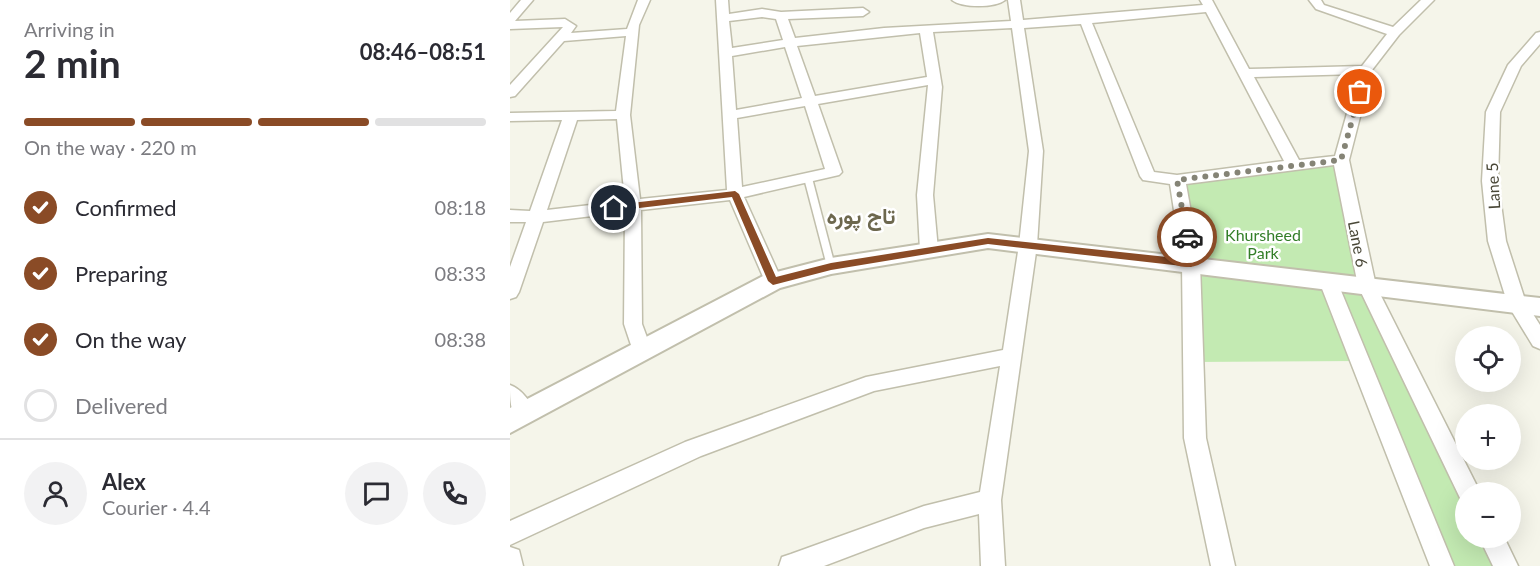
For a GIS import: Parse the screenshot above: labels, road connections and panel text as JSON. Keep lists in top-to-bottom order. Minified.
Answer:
{"streets":{"street":["Lane 5","Lane 6"]},"districts":["تاج پورہ"],"parks":["Khursheed Park"],"page":{"heading":["2 min","Arriving in","08:46–08:51"],"panel":["Alex","Courier · 4.4"],"bar":"On the way · 220 m","list":[["Confirmed","08:18"],["Preparing","08:33"],["On the way","08:38"],"Delivered"],"map_buttons":["+","−"]}}
